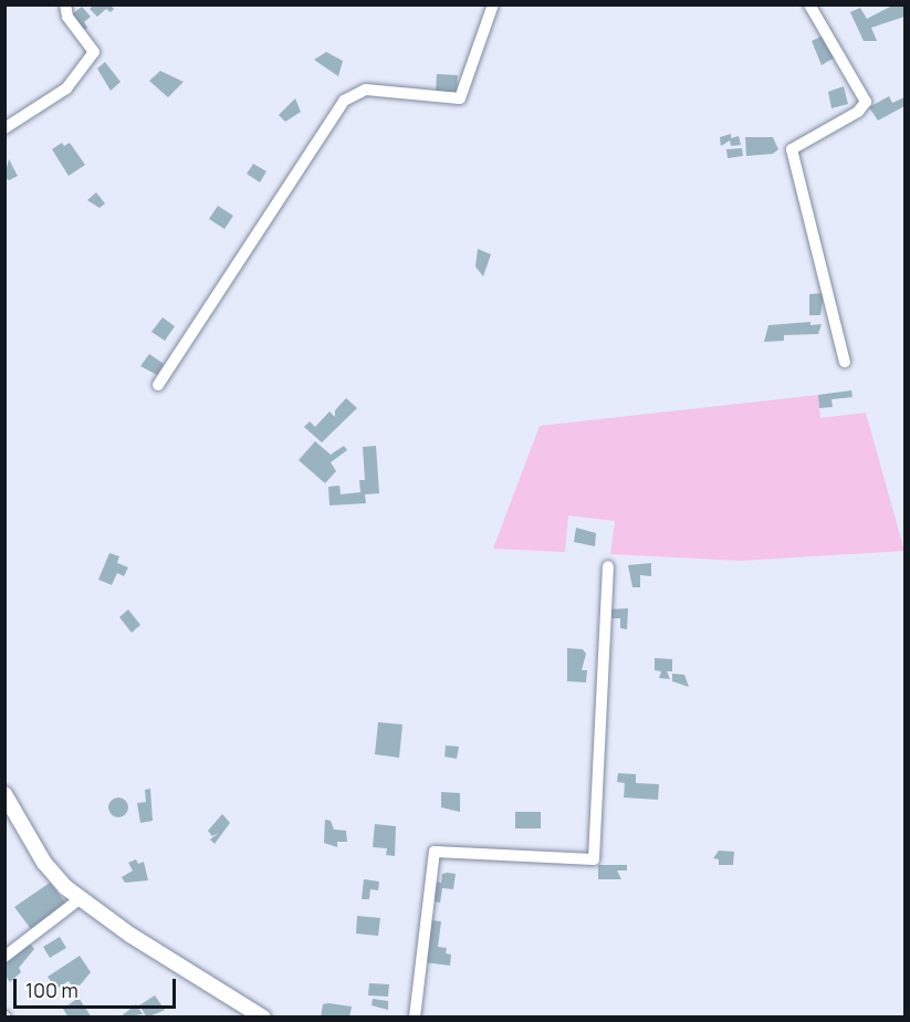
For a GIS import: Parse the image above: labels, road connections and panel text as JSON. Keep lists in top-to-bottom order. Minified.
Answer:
{"scale_bar":"100 m"}
